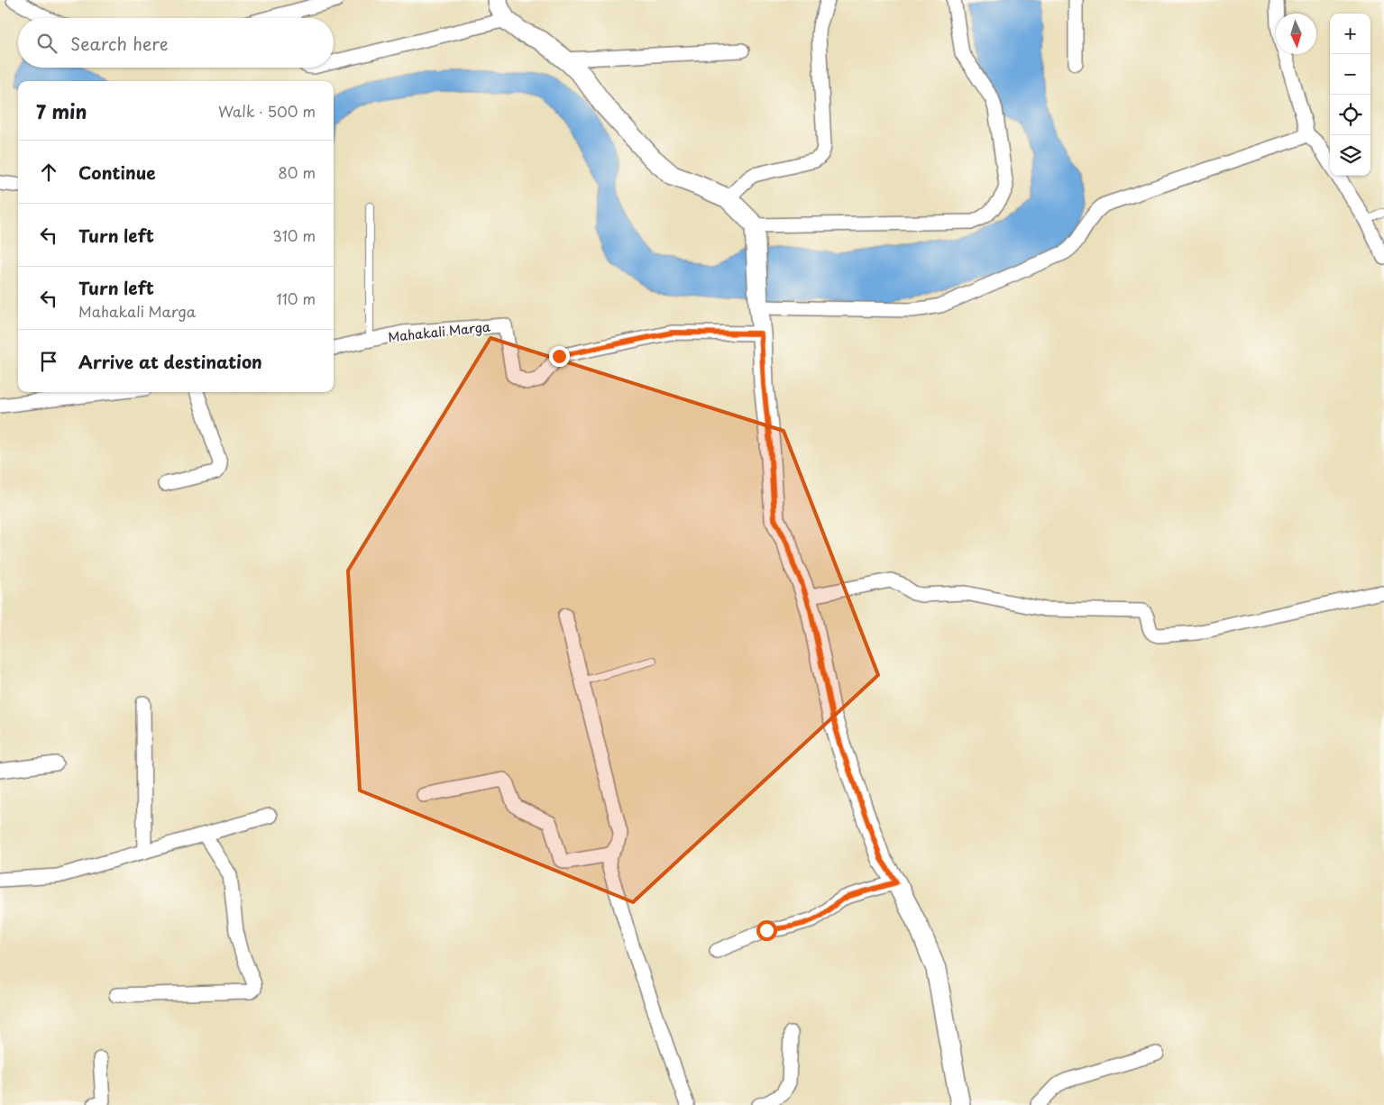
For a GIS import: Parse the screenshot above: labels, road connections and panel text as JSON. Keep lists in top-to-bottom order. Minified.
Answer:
{"streets":{"street":["Mahakali Marga"]},"north":"bottom","page":{"map_buttons":["+","−"],"search":"Search here","heading":["7 min","Walk · 500 m"],"list":[["Continue","80 m"],["Turn left","310 m"],["Turn left","Mahakali Marga","110 m"],"Arrive at destination"]}}
